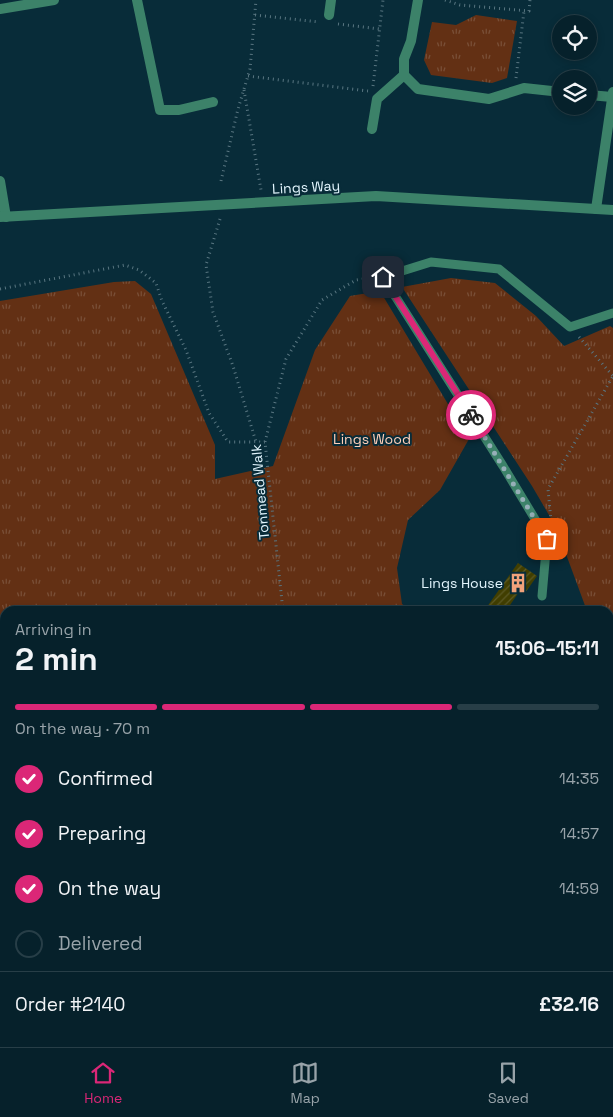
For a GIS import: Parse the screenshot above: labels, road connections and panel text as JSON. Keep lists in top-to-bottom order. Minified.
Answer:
{"streets":{"street":["Lings Way"],"path":["Tonmead Walk"]},"parks":["Lings Wood"],"places":{"building":["Lings House"]},"page":{"heading":["2 min","Arriving in","15:06–15:11"],"panel":["Order #2140","£32.16"],"bar":"On the way · 70 m","list":[["Confirmed","14:35"],["Preparing","14:57"],["On the way","14:59"],"Delivered"],"tabs":["Home","Map","Saved"]}}
